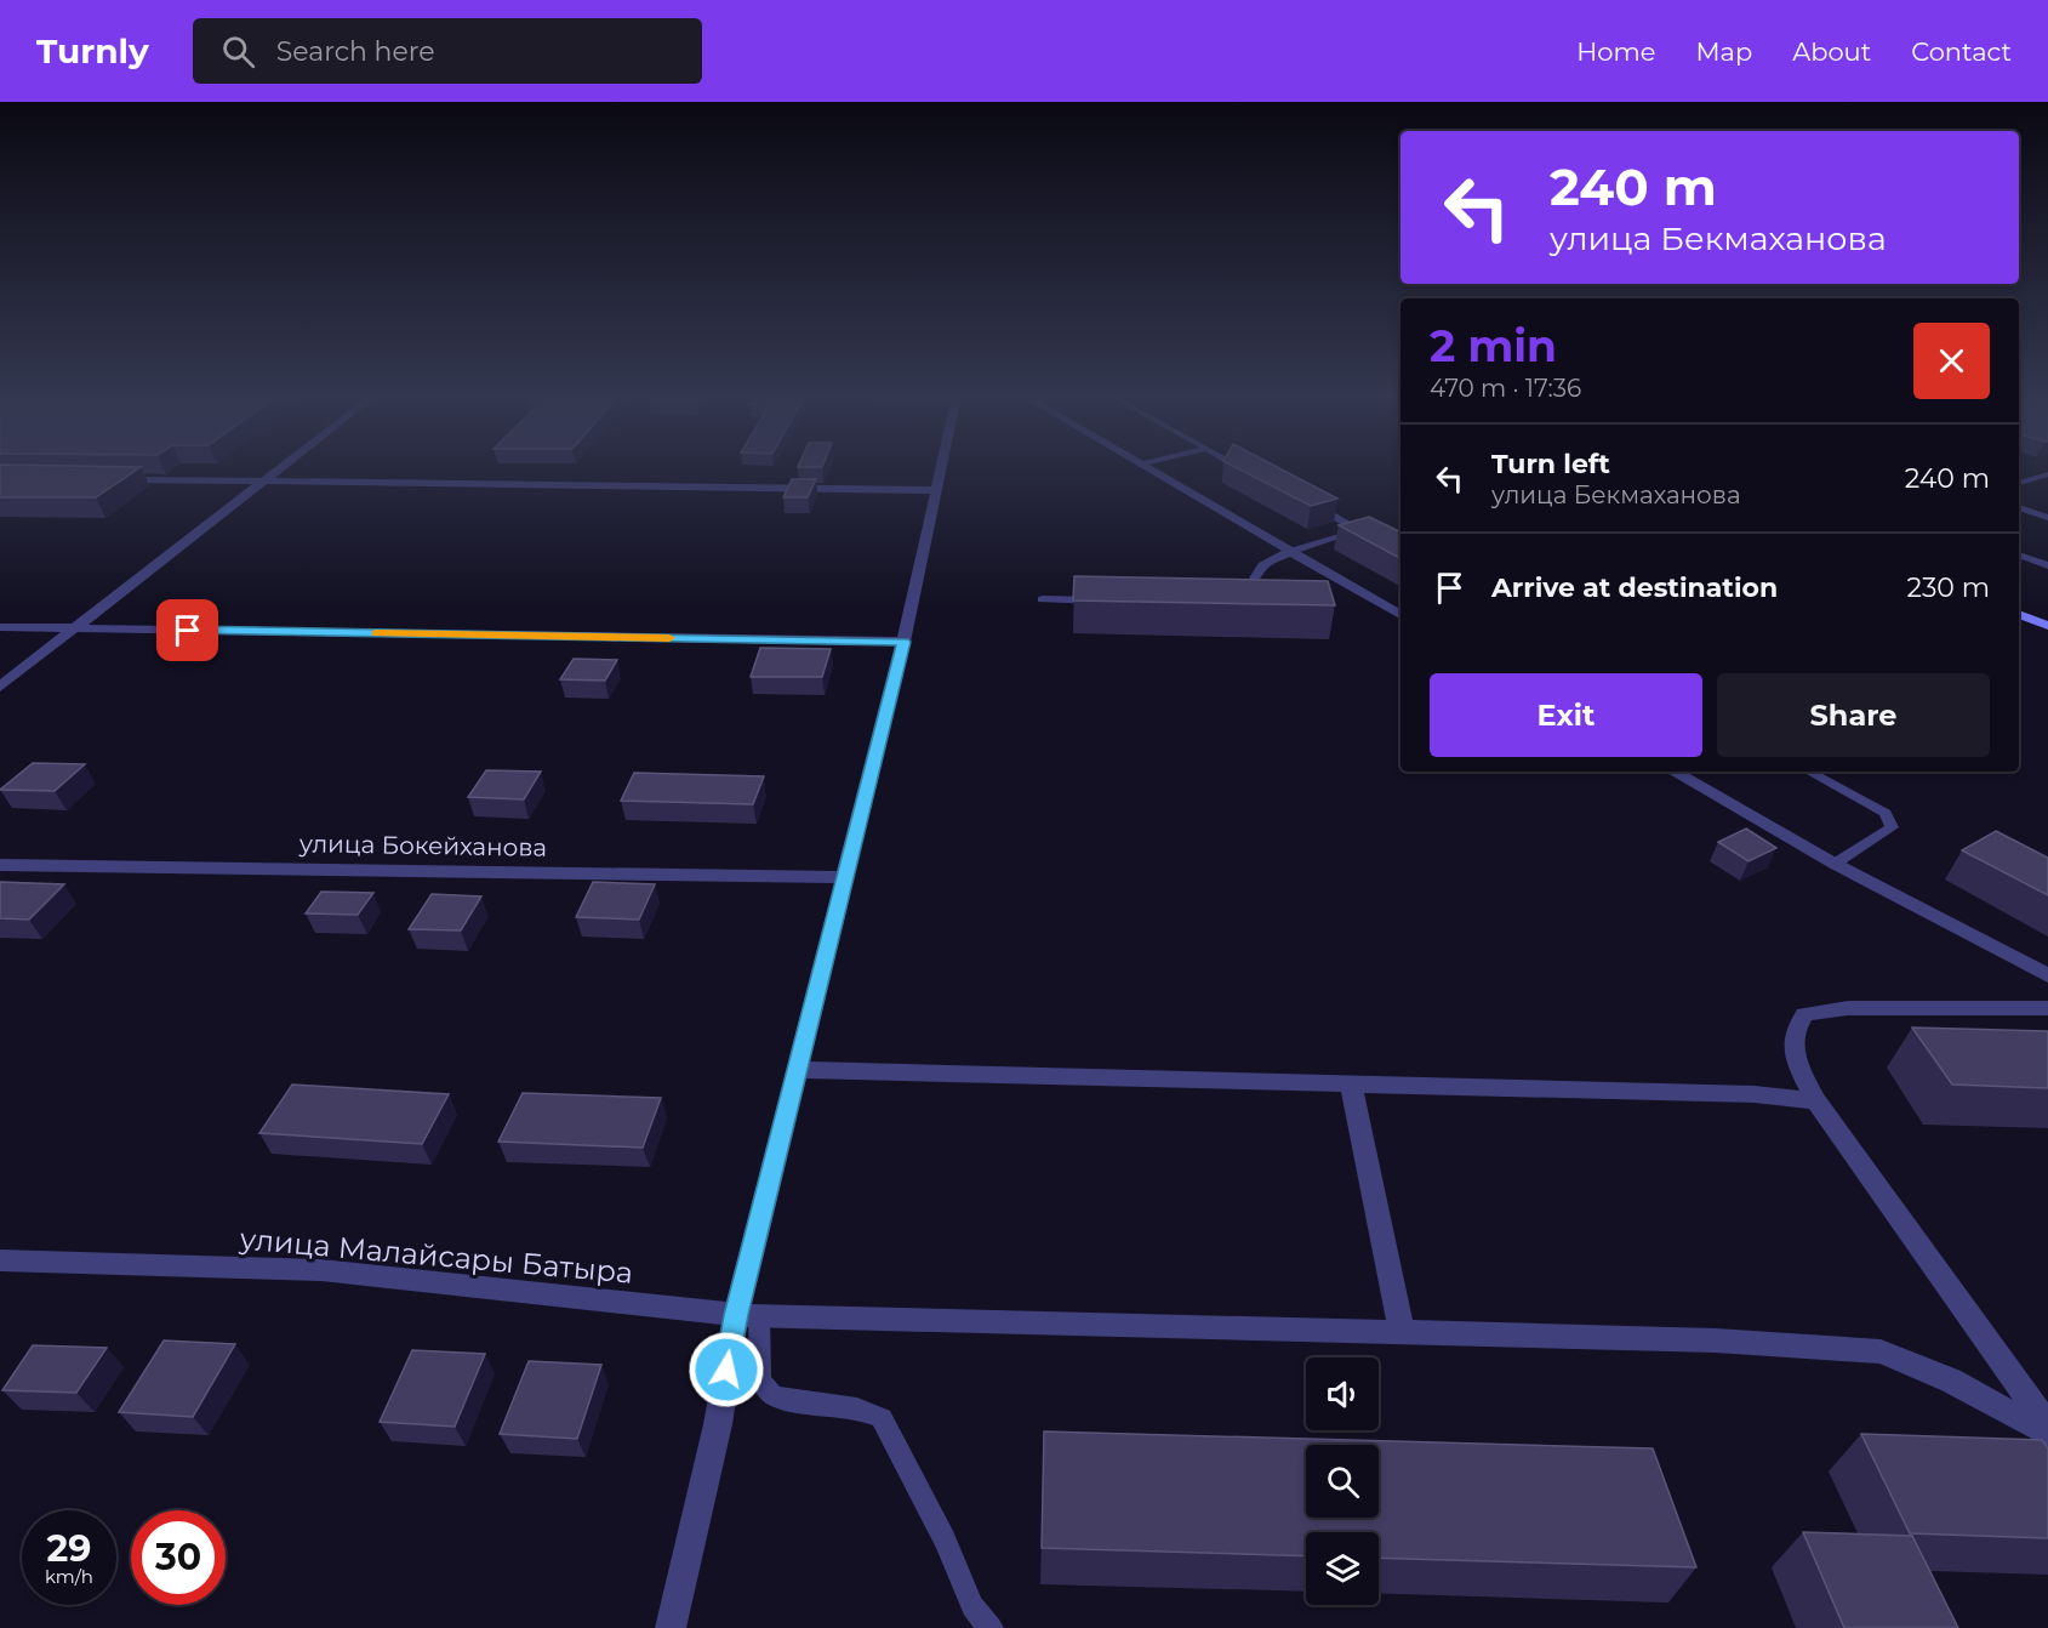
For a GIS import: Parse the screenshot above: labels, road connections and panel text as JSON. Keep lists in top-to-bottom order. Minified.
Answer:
{"streets":{"street":["улица Бокейханова","улица Малайсары Батыра"]},"page":{"header":"Turnly","search":"Search here","nav":["Home","Map","About","Contact"],"turn":["240 m","улица Бекмаханова"],"heading":["2 min","470 m · 17:36"],"list":[{"name":"Turn left","note":"улица Бекмаханова","value":"240 m"},{"name":"Arrive at destination","value":"230 m"}],"buttons":["Exit","Share"],"speed":"29 km/h","limit":"30"}}
